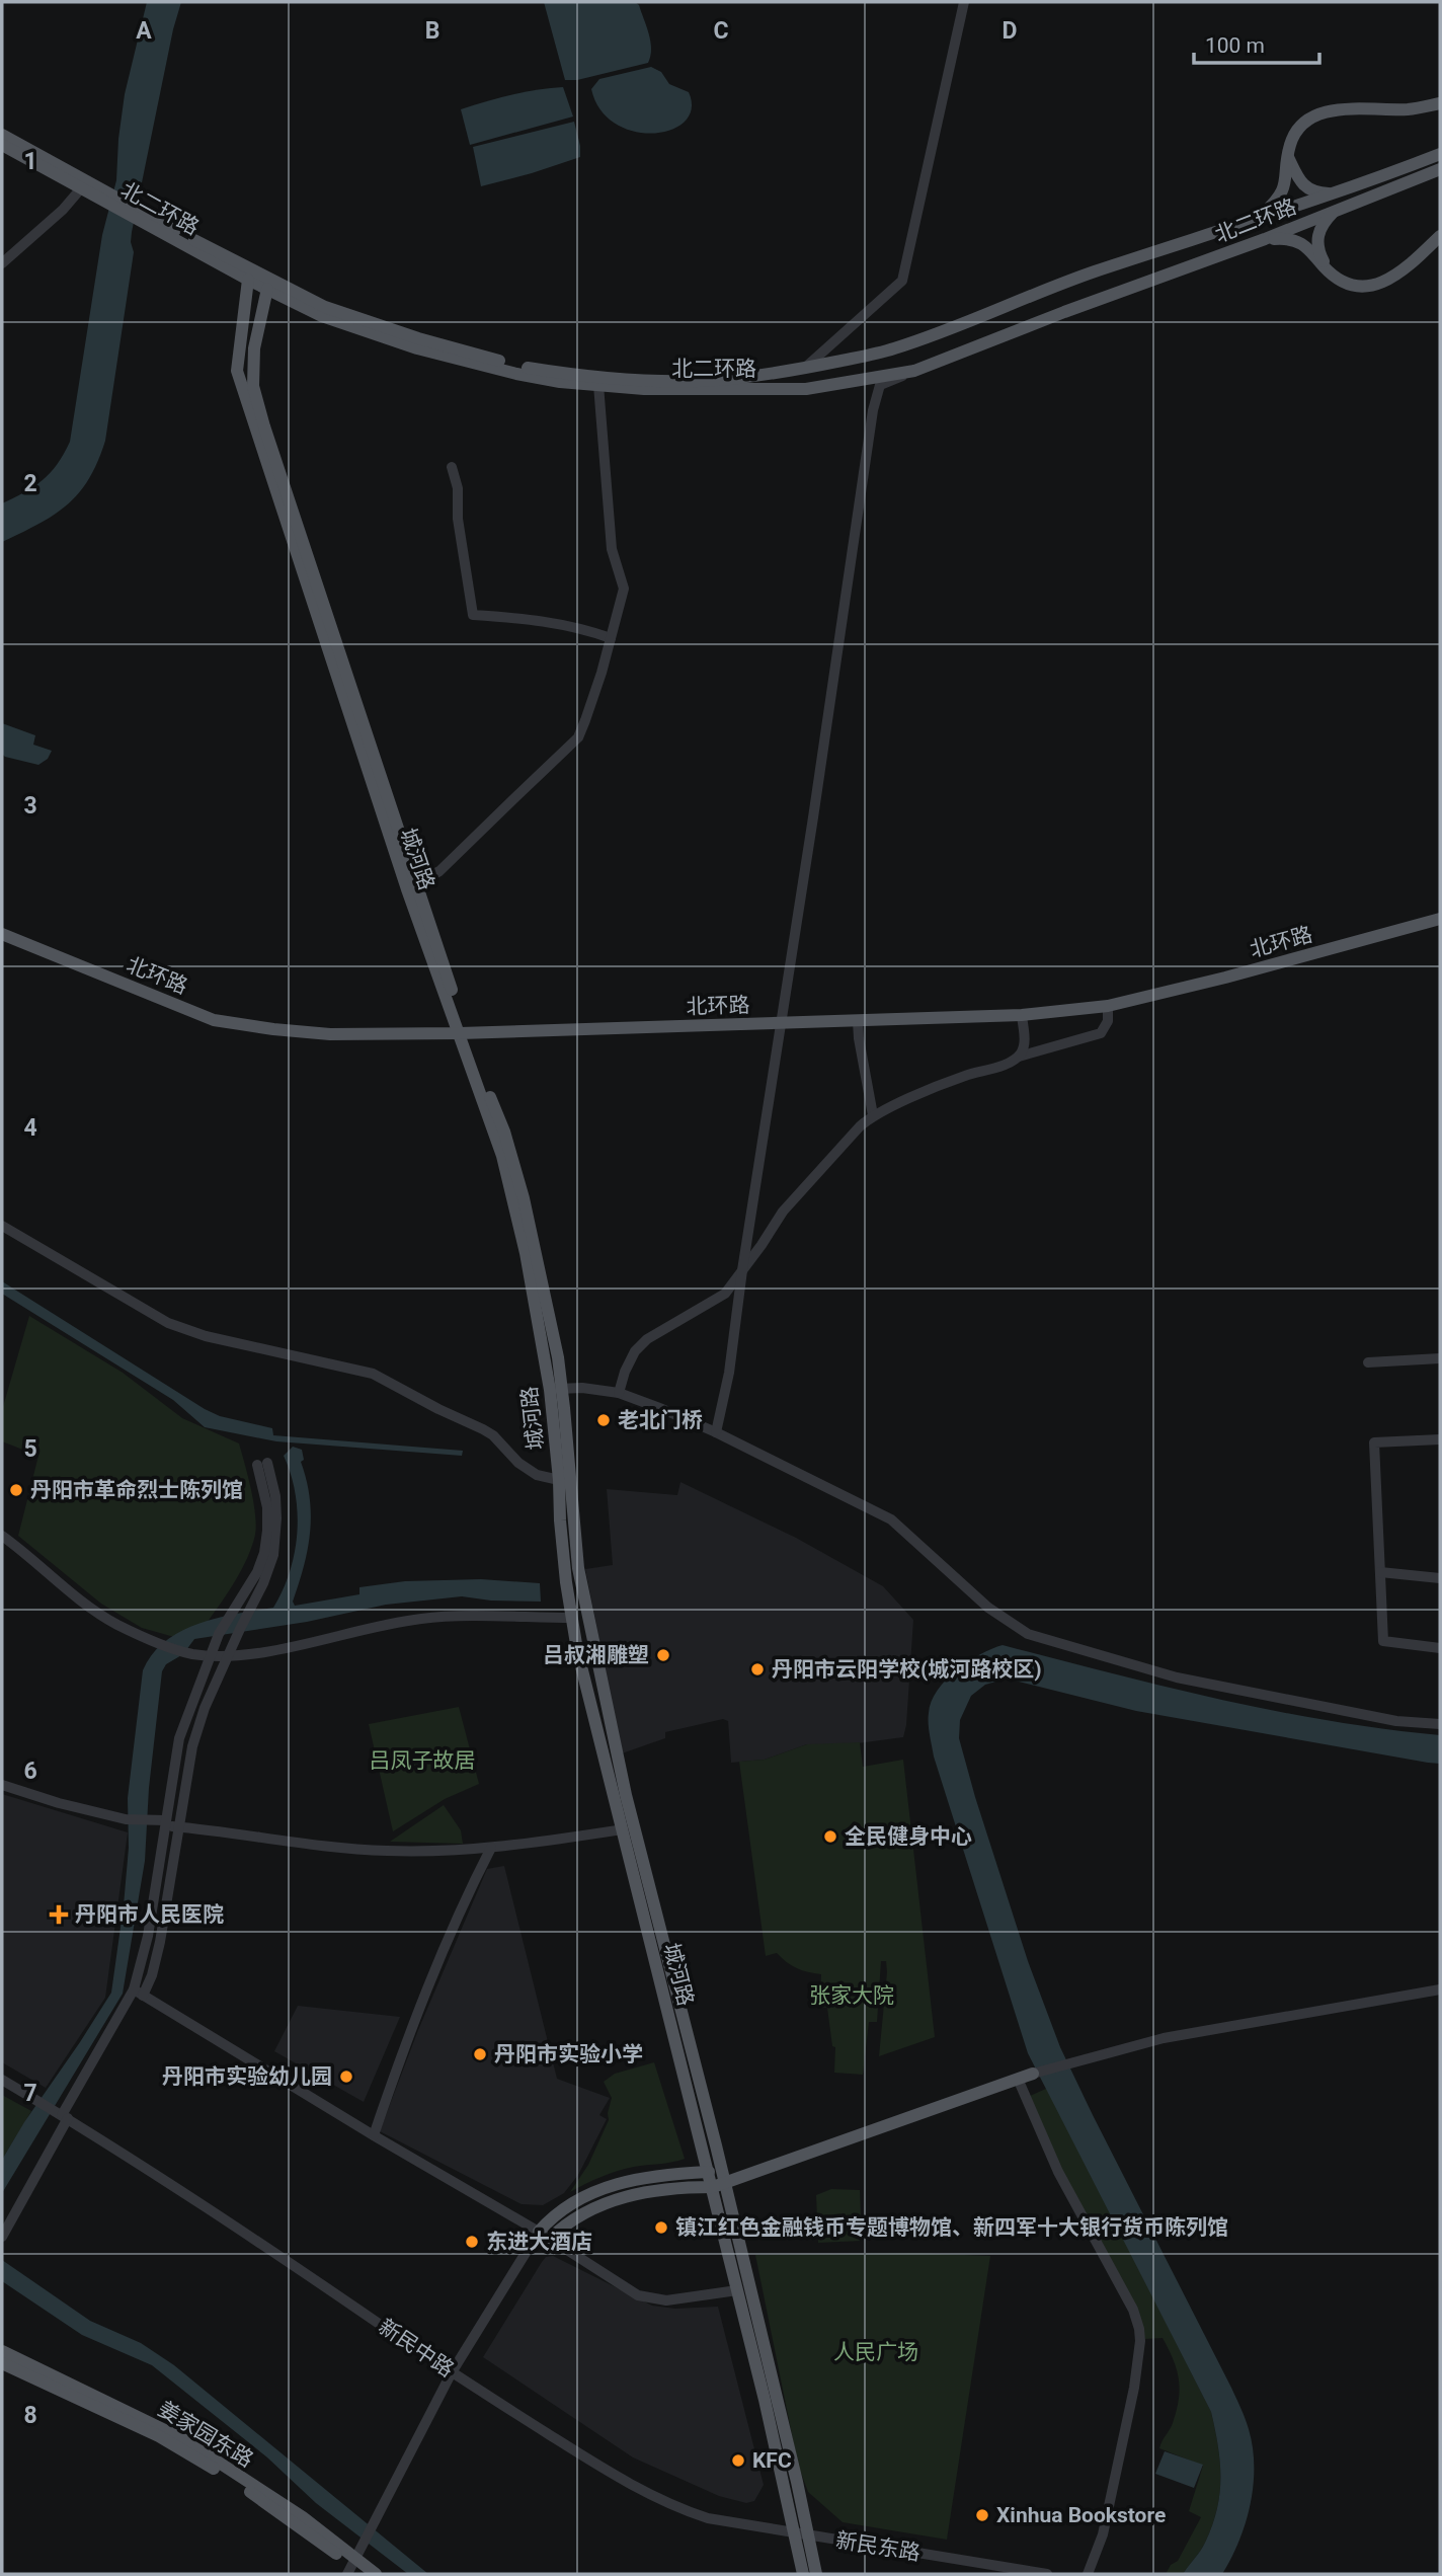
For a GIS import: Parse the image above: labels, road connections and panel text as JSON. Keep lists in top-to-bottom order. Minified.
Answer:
{"streets":{"main road":["北二环路","城河路","北环路","姜家园东路"],"street":["新民中路","新民东路"]},"crossings":[["北二环路","城河路"],["城河路","北环路"],["城河路","新民中路"],["城河路","新民东路"],["新民中路","新民东路"]],"parks":["吕凤子故居","张家大院","人民广场"],"places":{"other":["老北门桥","丹阳市革命烈士陈列馆","吕叔湘雕塑","丹阳市云阳学校(城河路校区)","全民健身中心","丹阳市实验小学","丹阳市实验幼儿园","镇江红色金融钱币专题博物馆、新四军十大银行货币陈列馆","东进大酒店","KFC","Xinhua Bookstore"],"health":["丹阳市人民医院"]},"scale_bar":"100 m","grid":{"columns":["A","B","C","D"],"rows":["1","2","3","4","5","6","7","8"]}}
